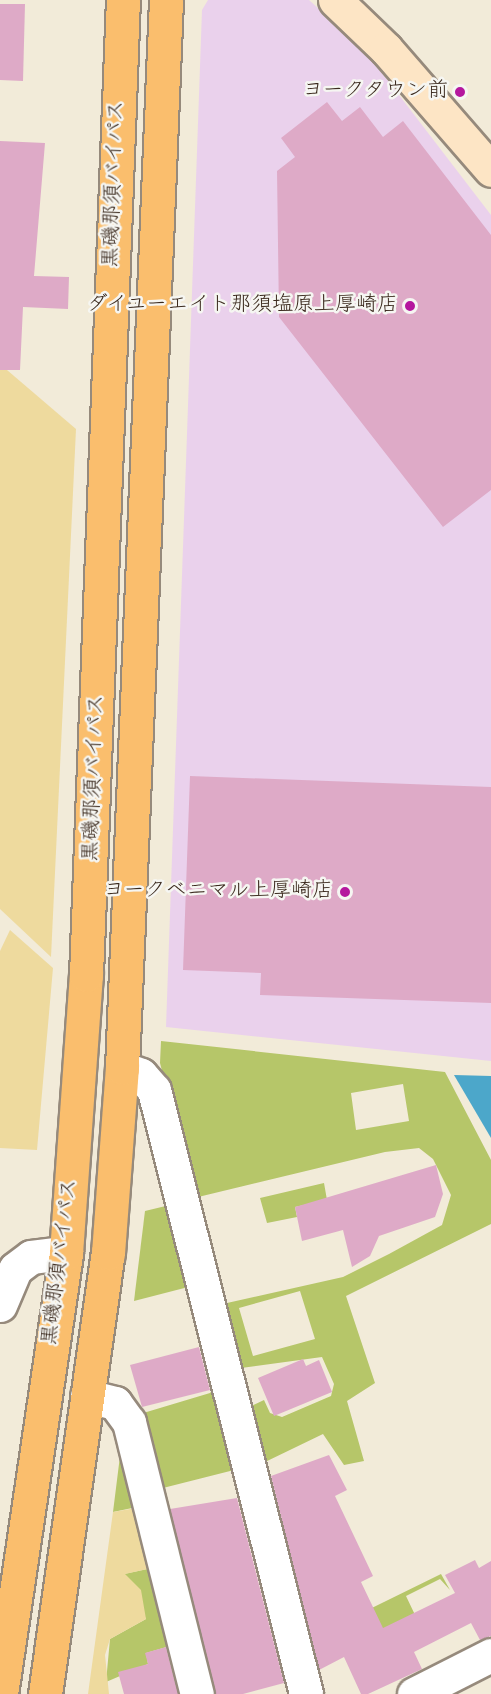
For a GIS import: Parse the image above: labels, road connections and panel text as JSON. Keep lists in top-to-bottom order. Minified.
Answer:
{"streets":{"main road":["黒磯那須バイパス"]},"places":["ヨークタウン前","ダイユーエイト那須塩原上厚崎店","ヨークベニマル上厚崎店"]}
